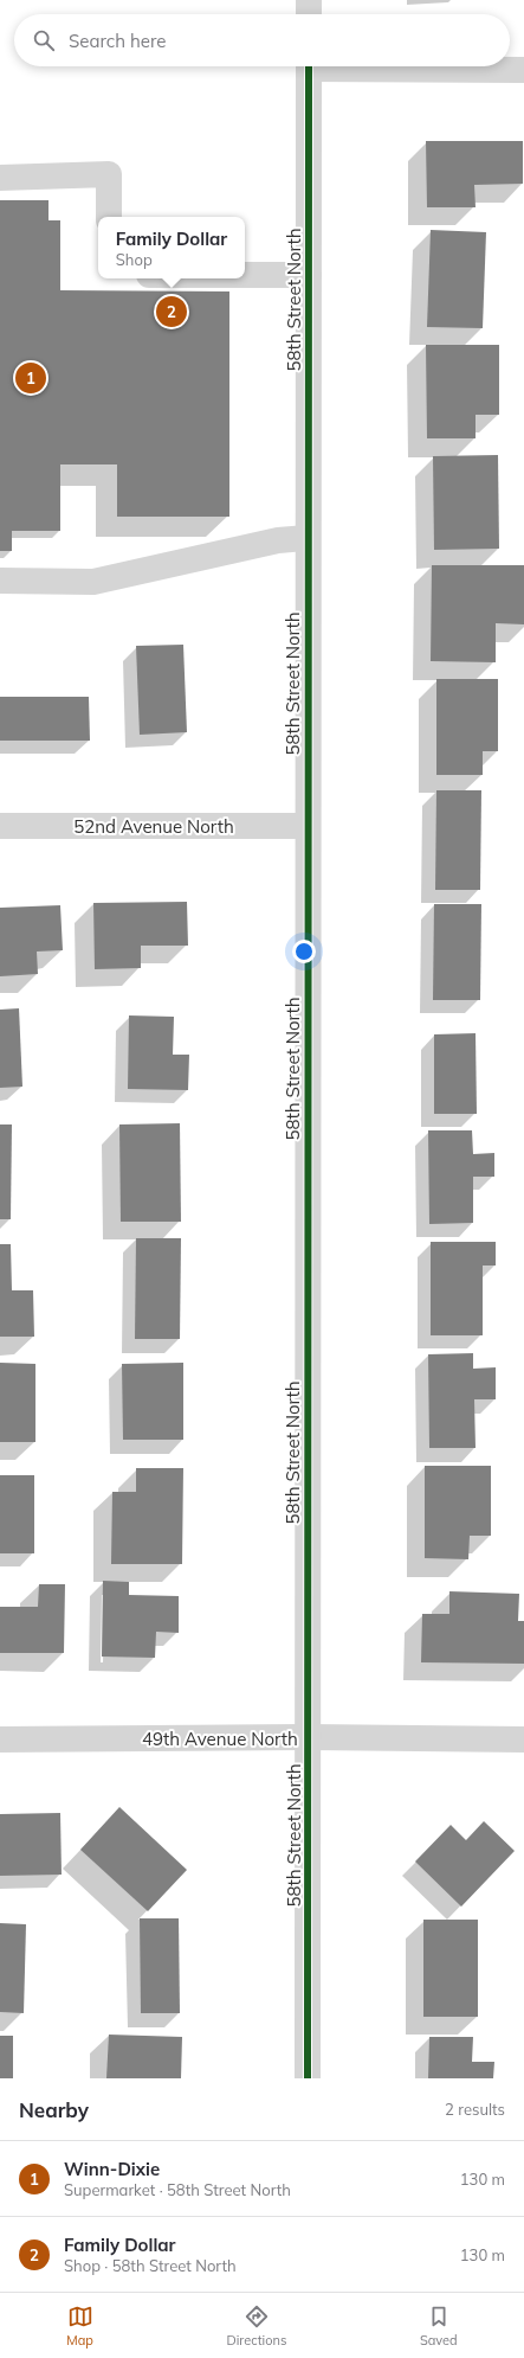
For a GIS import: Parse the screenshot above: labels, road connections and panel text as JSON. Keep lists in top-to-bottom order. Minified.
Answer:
{"streets":{"street":["58th Street North","52nd Avenue North","49th Avenue North"]},"crossings":[["58th Street North","52nd Avenue North"],["58th Street North","49th Avenue North"]],"page":{"search":"Search here","popup":["Family Dollar","Shop"],"pins":["2","1"],"heading":["Nearby","2 results"],"list":[{"mark":"1","name":"Winn-Dixie","note":"Supermarket · 58th Street North","value":"130 m"},{"mark":"2","name":"Family Dollar","note":"Shop · 58th Street North","value":"130 m"}],"nav":["Map","Directions","Saved"]}}
